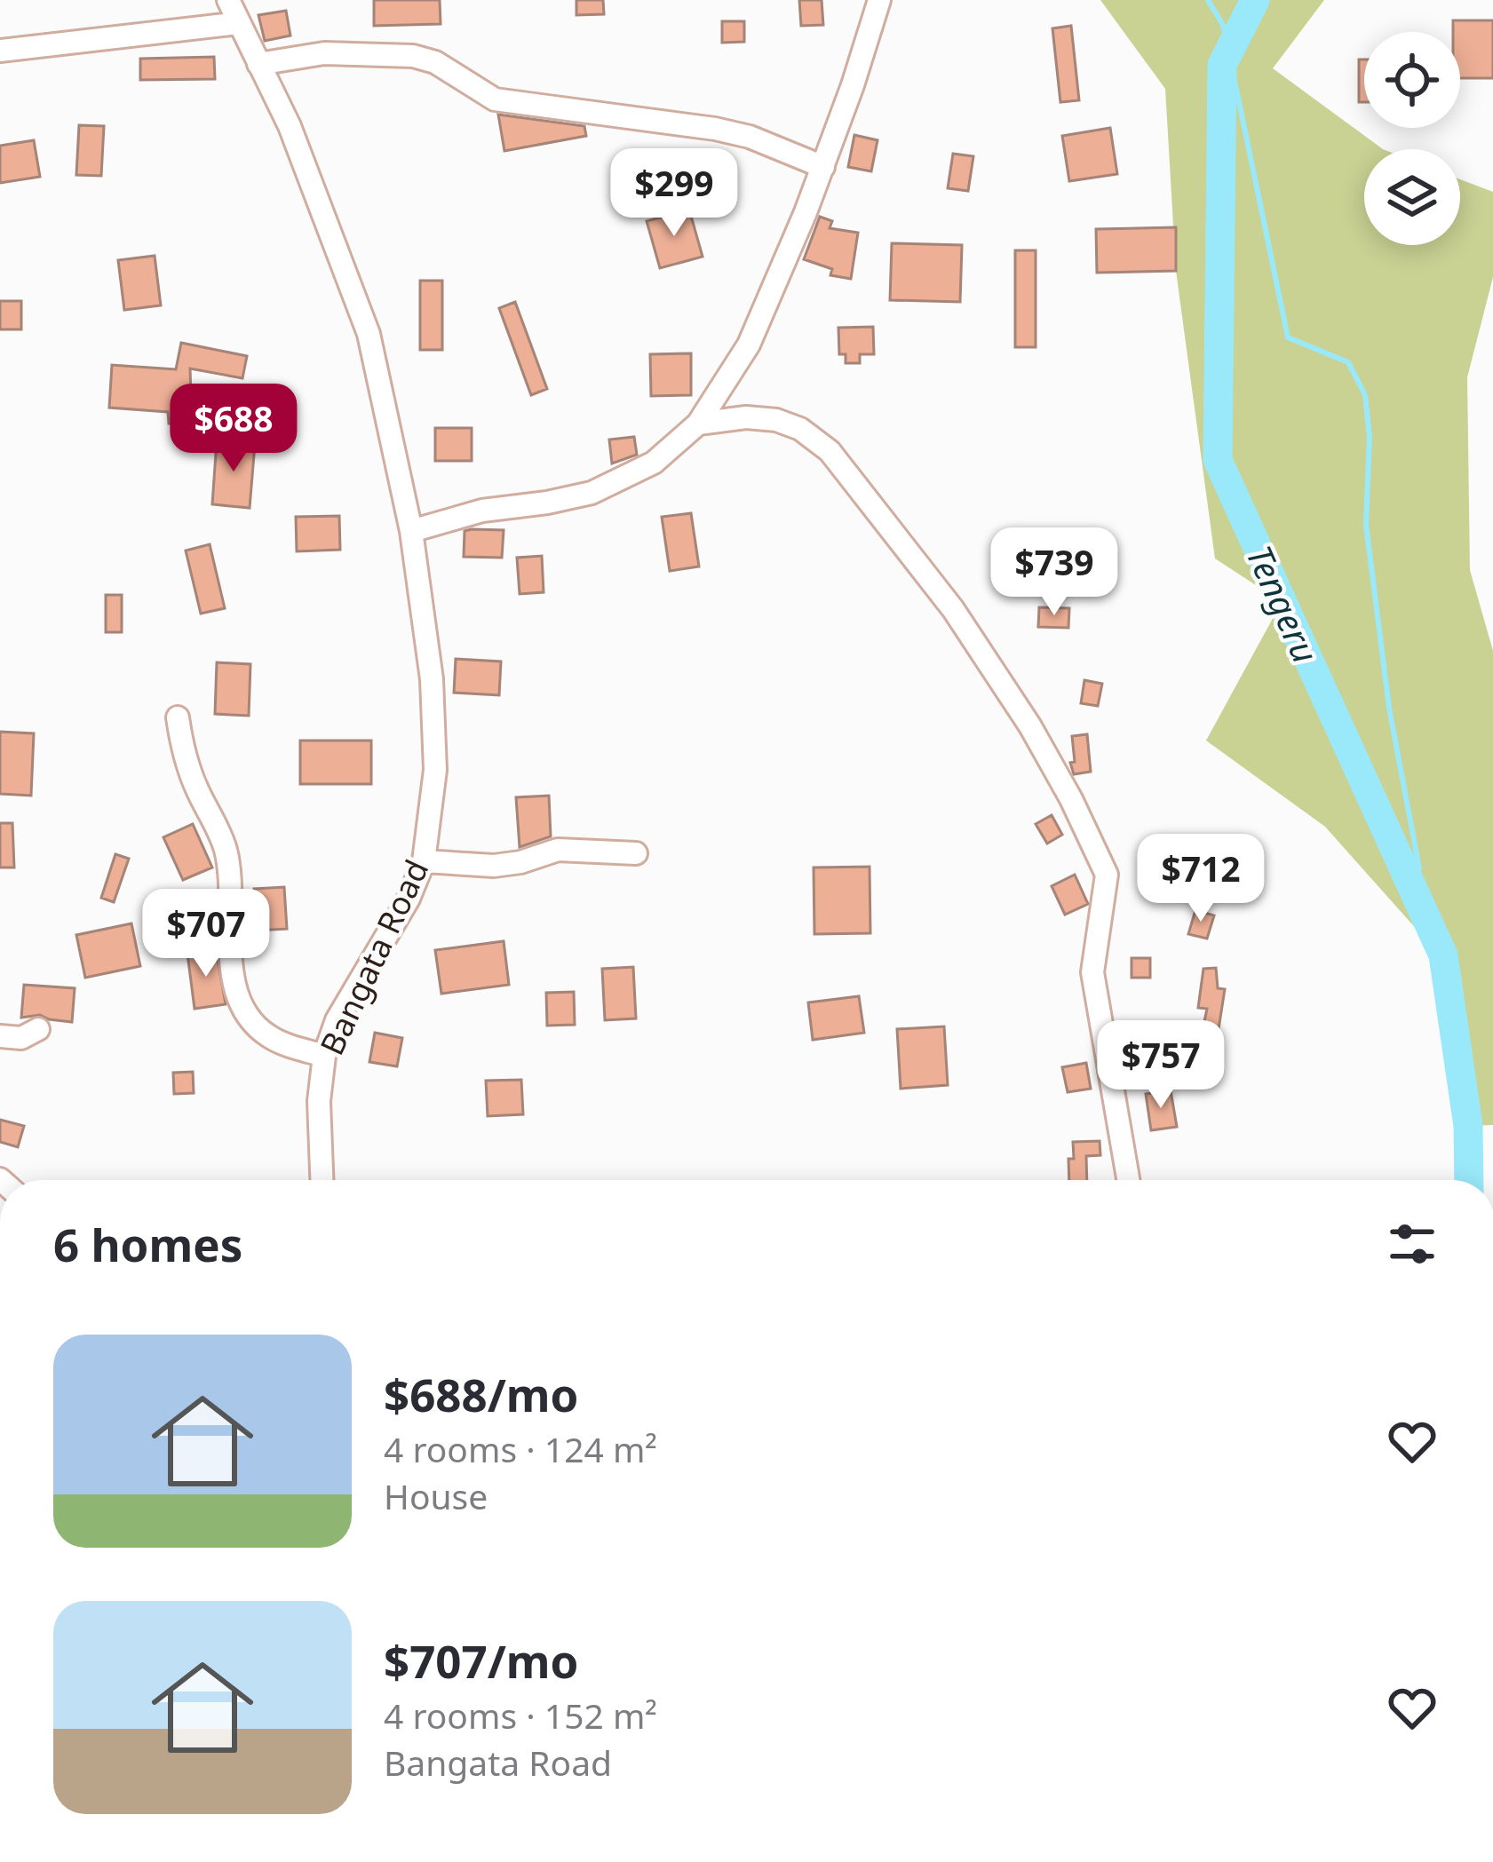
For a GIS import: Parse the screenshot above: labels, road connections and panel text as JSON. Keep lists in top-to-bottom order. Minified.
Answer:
{"streets":{"street":["Bangata Road"]},"water":["Tengeru"],"page":{"price":["$299","$688","$739","$712","$707","$757"],"heading":"6 homes","list":[{"name":"$688/mo","note":"4 rooms · 124 m² · House"},{"name":"$707/mo","note":"4 rooms · 152 m² · Bangata Road"}]}}
